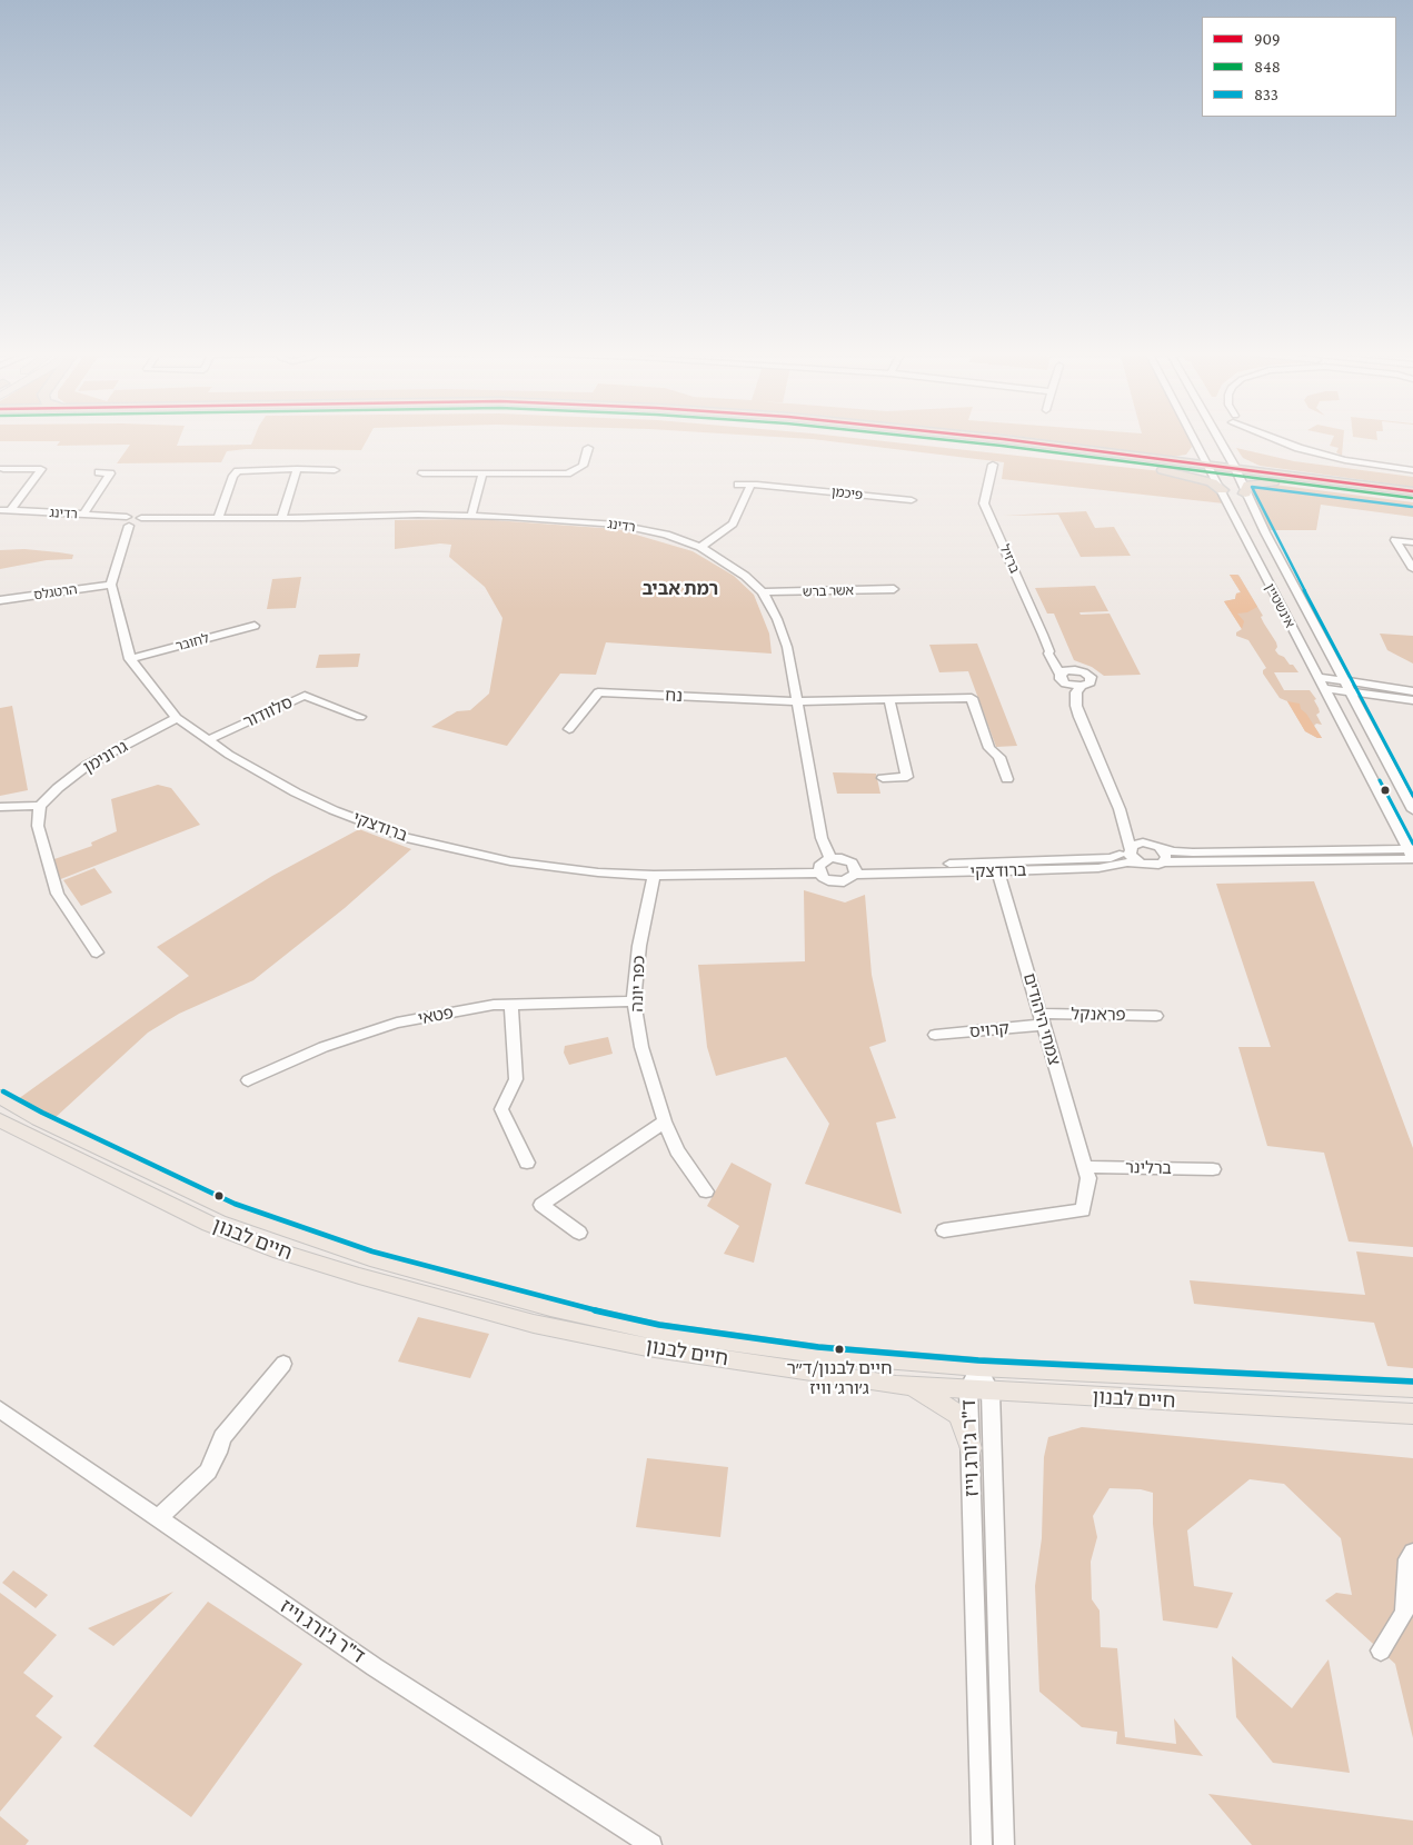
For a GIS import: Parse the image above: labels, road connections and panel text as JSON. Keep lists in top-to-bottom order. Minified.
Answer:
{"streets":{"main road":["חיים לבנון"],"street":["פיכמן","רדינג","ברזיל","אשר ברש","הרטגלס","אינשטיין","לחובר","נח","סלוודור","גרונימן","ברודצקי","כפר יונה","פראנקל","פטאי","צמחי היהודים","קרויס","ברלינר","ד\"ר ג'ורג וייז"]},"crossings":[["רדינג","אשר ברש"],["רדינג","נח"],["רדינג","ברודצקי"],["ברזיל","ברודצקי"],["הרטגלס","ברודצקי"],["לחובר","ברודצקי"],["סלוודור","ברודצקי"],["גרונימן","ברודצקי"],["ברודצקי","כפר יונה"],["ברודצקי","צמחי היהודים"],["כפר יונה","פטאי"],["פראנקל","צמחי היהודים"],["פראנקל","קרויס"],["צמחי היהודים","קרויס"],["צמחי היהודים","ברלינר"],["חיים לבנון","ד\"ר ג'ורג וייז"]],"districts":["רמת אביב"],"places":["חיים לבנון/ד״ר ג׳ורג׳ וויז"],"lines":["transit line 909","transit line 848","transit line 833"],"legend":["909","848","833"]}
